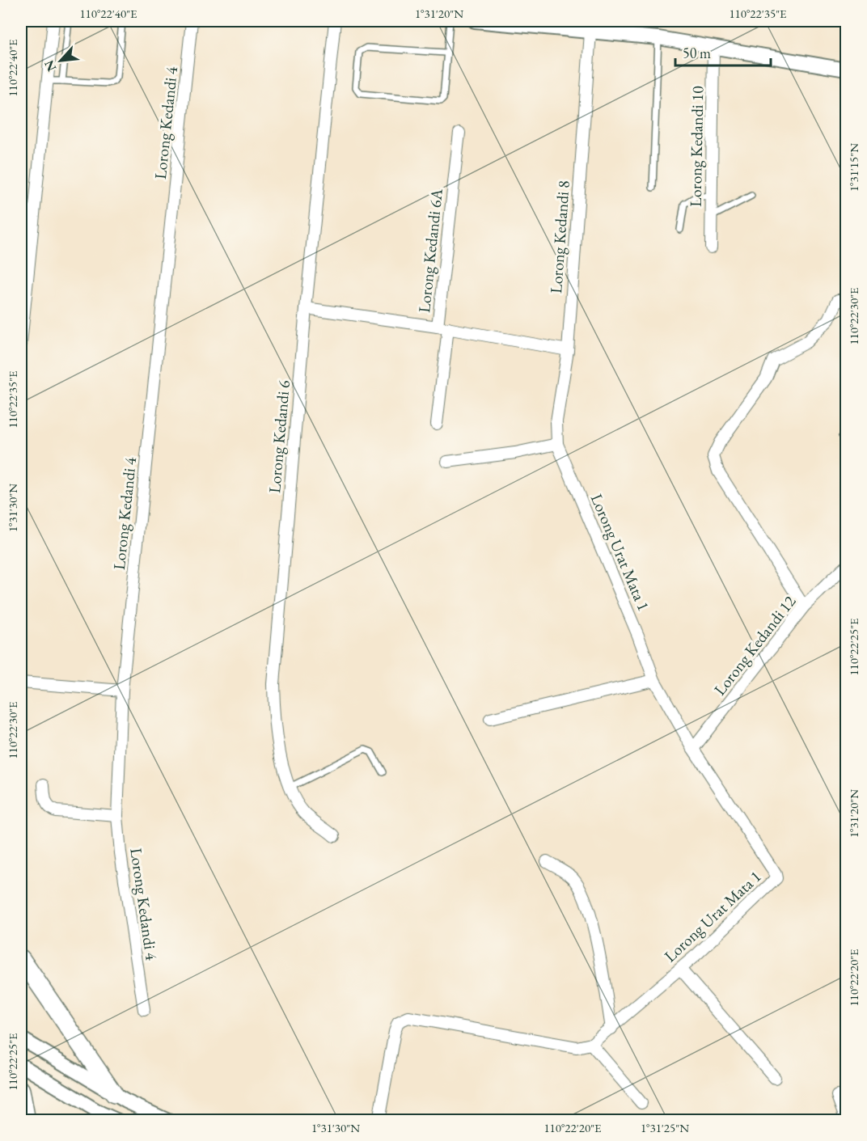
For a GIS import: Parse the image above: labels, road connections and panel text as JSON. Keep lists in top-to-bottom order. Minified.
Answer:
{"streets":{"street":["Lorong Kedandi 4","Lorong Kedandi 10","Lorong Kedandi 8","Lorong Kedandi 6A","Lorong Kedandi 6","Lorong Urat Mata 1","Lorong Kedandi 12"]},"crossings":[["Lorong Kedandi 8","Lorong Urat Mata 1"],["Lorong Kedandi 6A","Lorong Kedandi 6"],["Lorong Urat Mata 1","Lorong Kedandi 12"]],"scale_bar":"50 m","north":"bottom left","coordinates":["110°22'40\"E","1°31'20\"N","110°22'35\"E","1°31'15\"N","110°22'30\"E","1°31'30\"N","110°22'25\"E","110°22'20\"E","1°31'25\"N"]}
